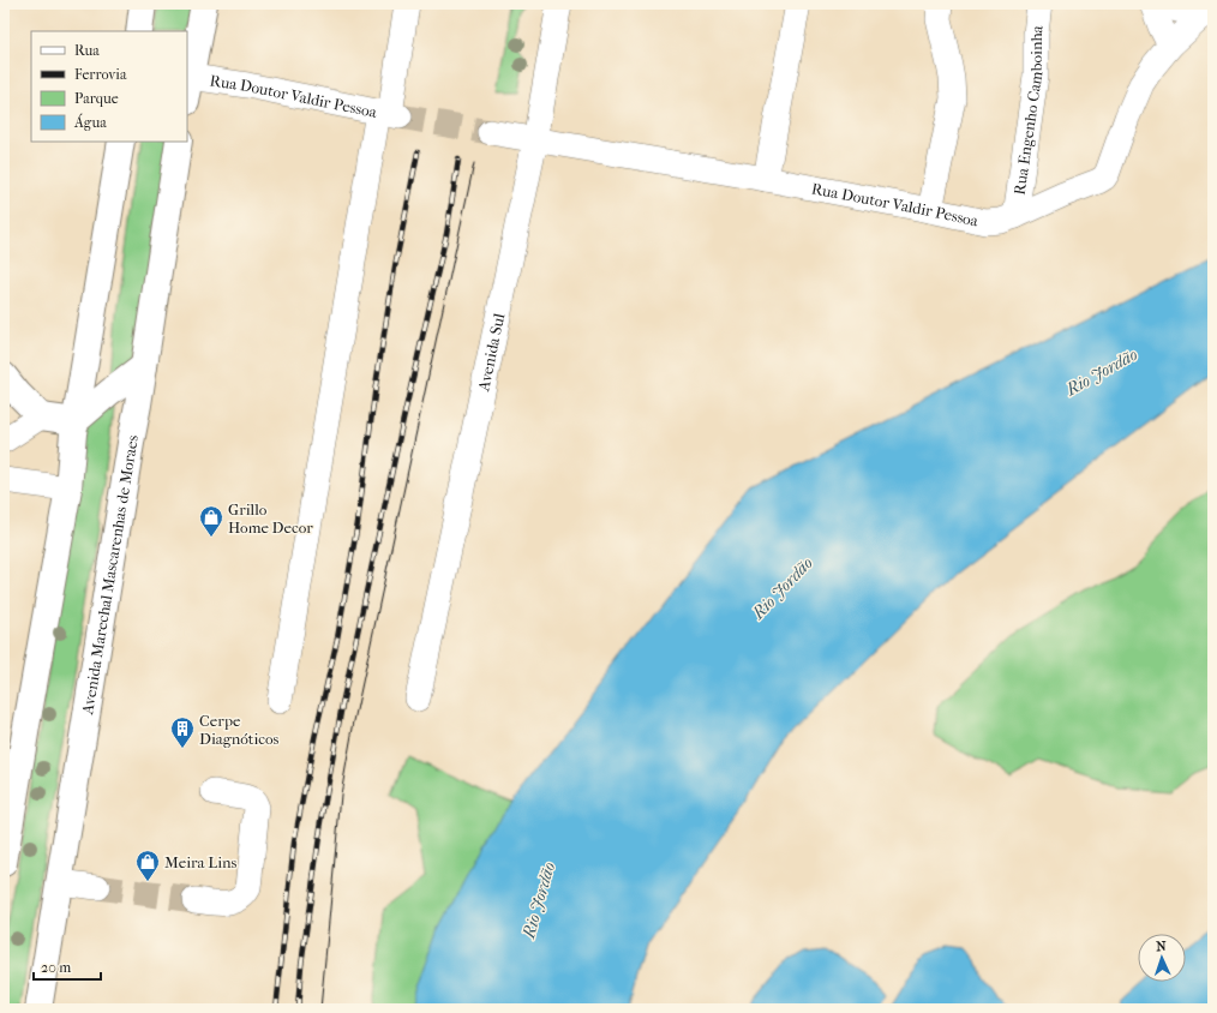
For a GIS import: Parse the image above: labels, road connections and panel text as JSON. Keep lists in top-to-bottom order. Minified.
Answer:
{"streets":{"main road":["Avenida Marechal Mascarenhas de Moraes"],"street":["Rua Doutor Valdir Pessoa","Rua Engenho Camboinha","Avenida Sul"]},"crossings":[["Rua Doutor Valdir Pessoa","Rua Engenho Camboinha"],["Rua Doutor Valdir Pessoa","Avenida Sul"]],"water":["Rio Jordão"],"places":{"shop":["Grillo Home Decor","Meira Lins"],"building":["Cerpe Diagnóticos"]},"legend":["Rua","Ferrovia","Parque","Água"],"scale_bar":"20 m","north":"top"}
